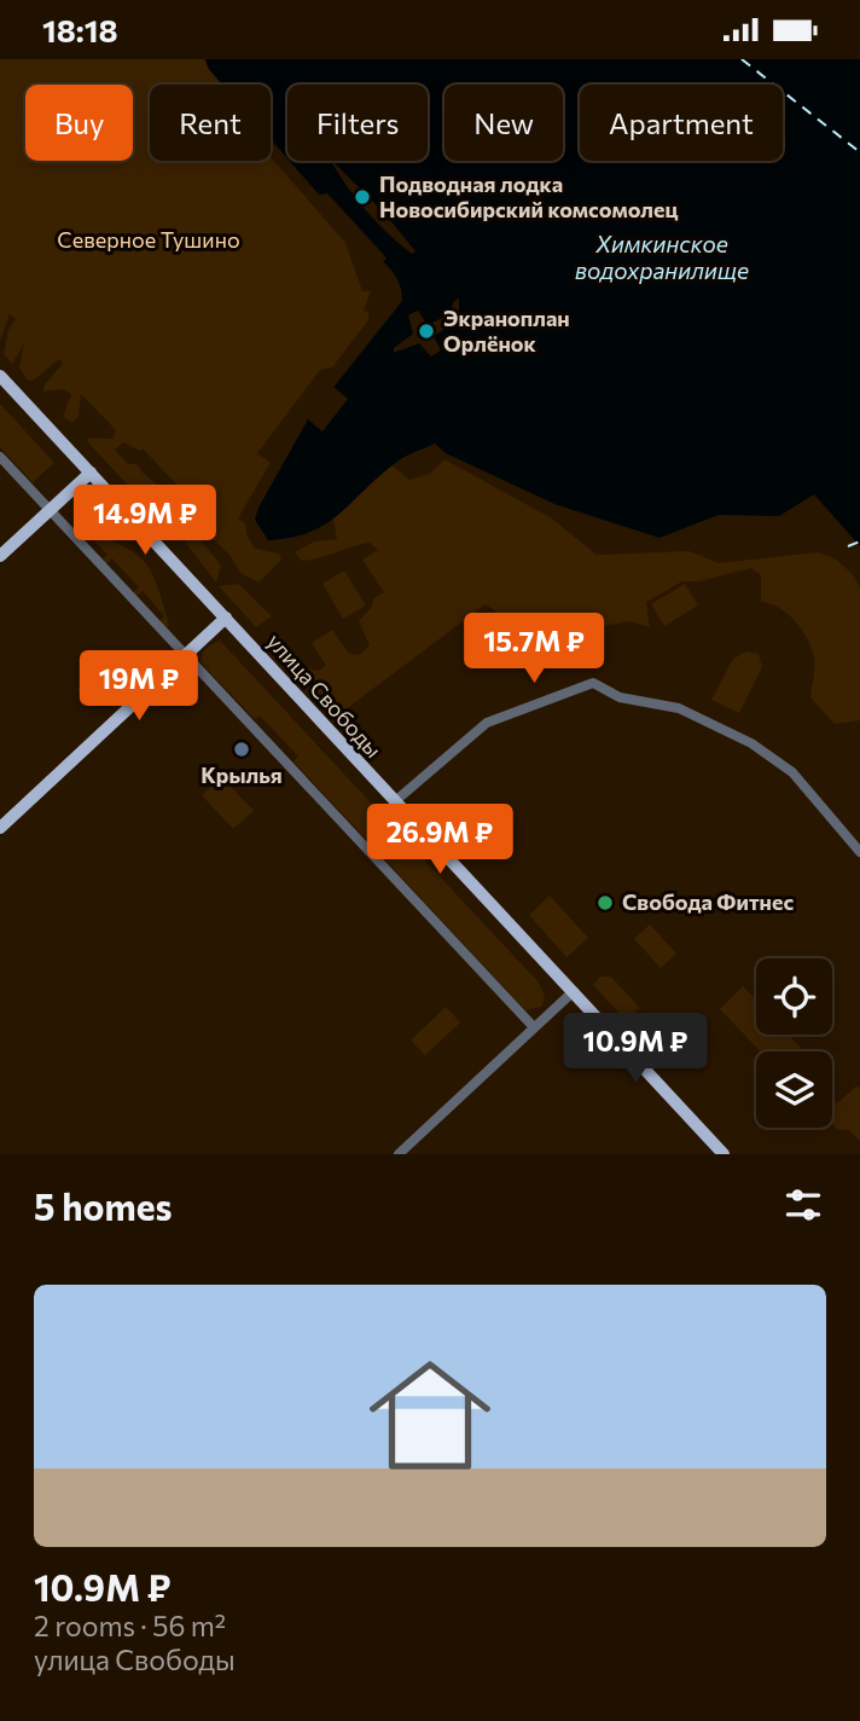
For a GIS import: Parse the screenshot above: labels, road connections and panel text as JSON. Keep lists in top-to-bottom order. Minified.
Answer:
{"streets":{"main road":["улица Свободы"]},"water":["Химкинское водохранилище"],"parks":["Северное Тушино"],"places":["Подводная лодка Новосибирский комсомолец","Экраноплан Орлёнок","Крылья","Свобода Фитнес"],"page":{"status":"18:18","chip":["Buy","Rent","Filters","New","Apartment"],"price":["14.9M ₽","15.7M ₽","19M ₽","26.9M ₽","10.9M ₽"],"heading":"5 homes","list":[{"name":"10.9M ₽","note":"2 rooms · 56 m² · улица Свободы"}]}}
